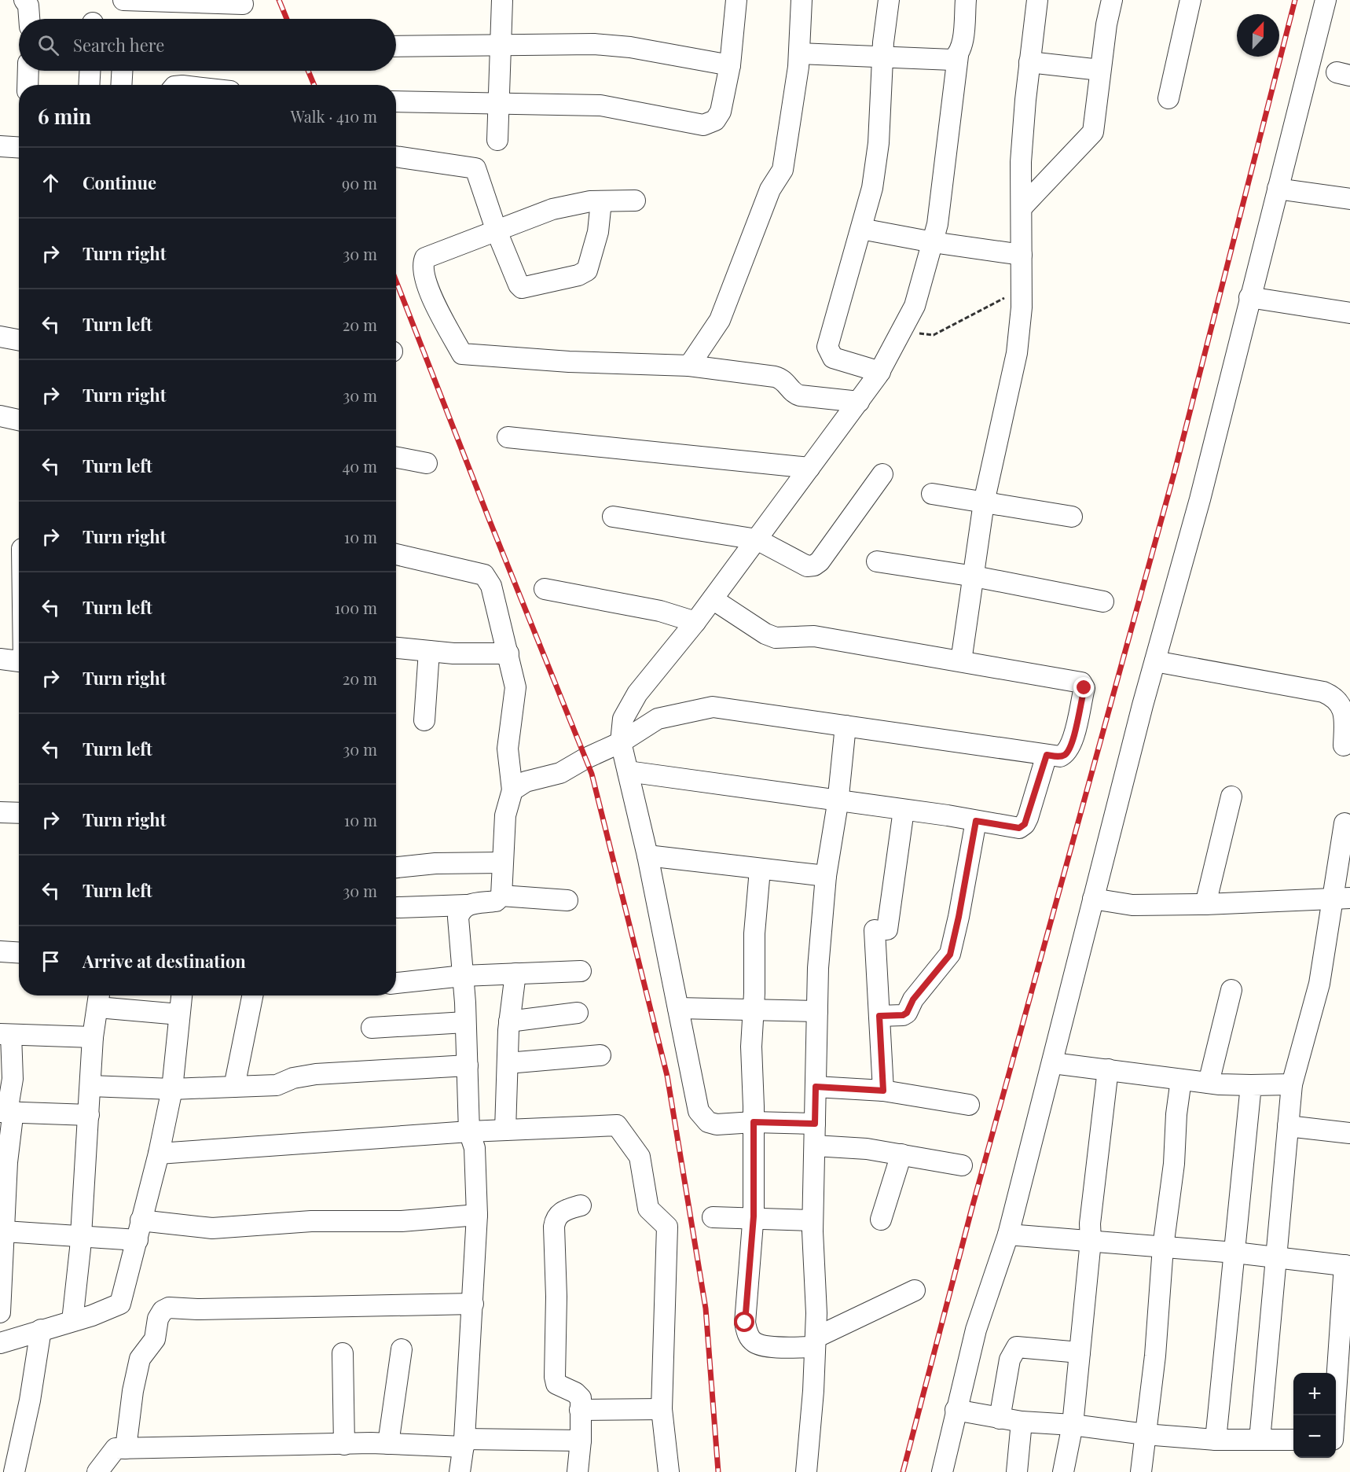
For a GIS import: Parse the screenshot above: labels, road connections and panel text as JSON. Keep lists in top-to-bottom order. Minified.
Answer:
{"north":"top","page":{"search":"Search here","heading":["6 min","Walk · 410 m"],"list":[["Continue","90 m"],["Turn right","30 m"],["Turn left","20 m"],["Turn right","30 m"],["Turn left","40 m"],["Turn right","10 m"],["Turn left","100 m"],["Turn right","20 m"],["Turn left","30 m"],["Turn right","10 m"],["Turn left","30 m"],"Arrive at destination"],"map_buttons":["+","−"]}}
